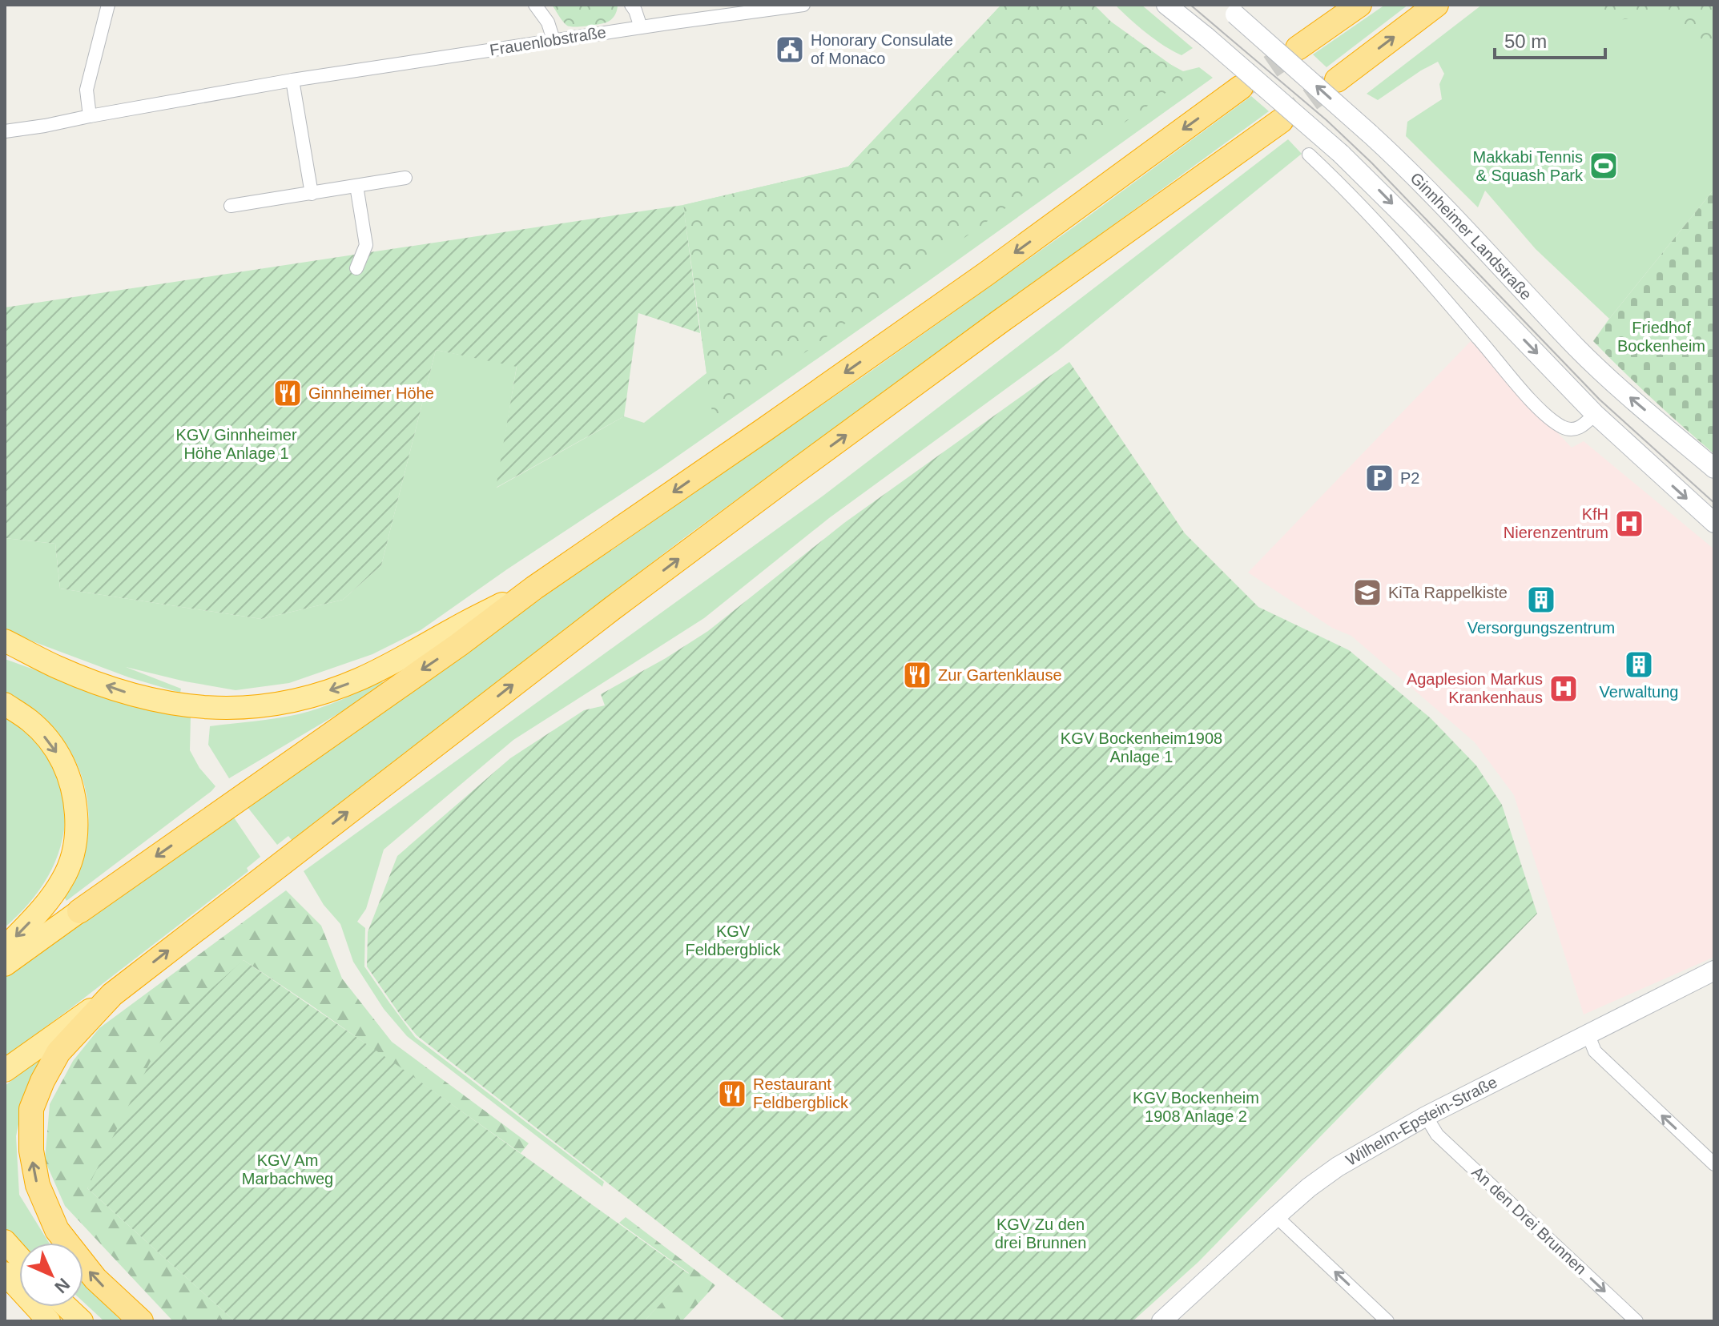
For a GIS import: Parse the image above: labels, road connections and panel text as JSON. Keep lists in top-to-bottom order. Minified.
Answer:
{"streets":{"main road":["Ginnheimer Landstraße","Wilhelm-Epstein-Straße"],"street":["Frauenlobstraße","An den Drei Brunnen"]},"crossings":[["Wilhelm-Epstein-Straße","An den Drei Brunnen"]],"one_way":["An den Drei Brunnen"],"parks":["Friedhof Bockenheim","KGV Ginnheimer Höhe Anlage 1","KGV Bockenheim1908 Anlage 1","KGV Feldbergblick","KGV Bockenheim 1908 Anlage 2","KGV Am Marbachweg","KGV Zu den drei Brunnen"],"places":{"public building":["Honorary Consulate of Monaco"],"sports":["Makkabi Tennis & Squash Park"],"restaurant":["Ginnheimer Höhe","Zur Gartenklause","Restaurant Feldbergblick"],"parking":["P2"],"hospital":["KfH Nierenzentrum","Agaplesion Markus Krankenhaus"],"school or university":["KiTa Rappelkiste"],"building":["Versorgungszentrum","Verwaltung"]},"scale_bar":"50 m","north":"bottom right"}
